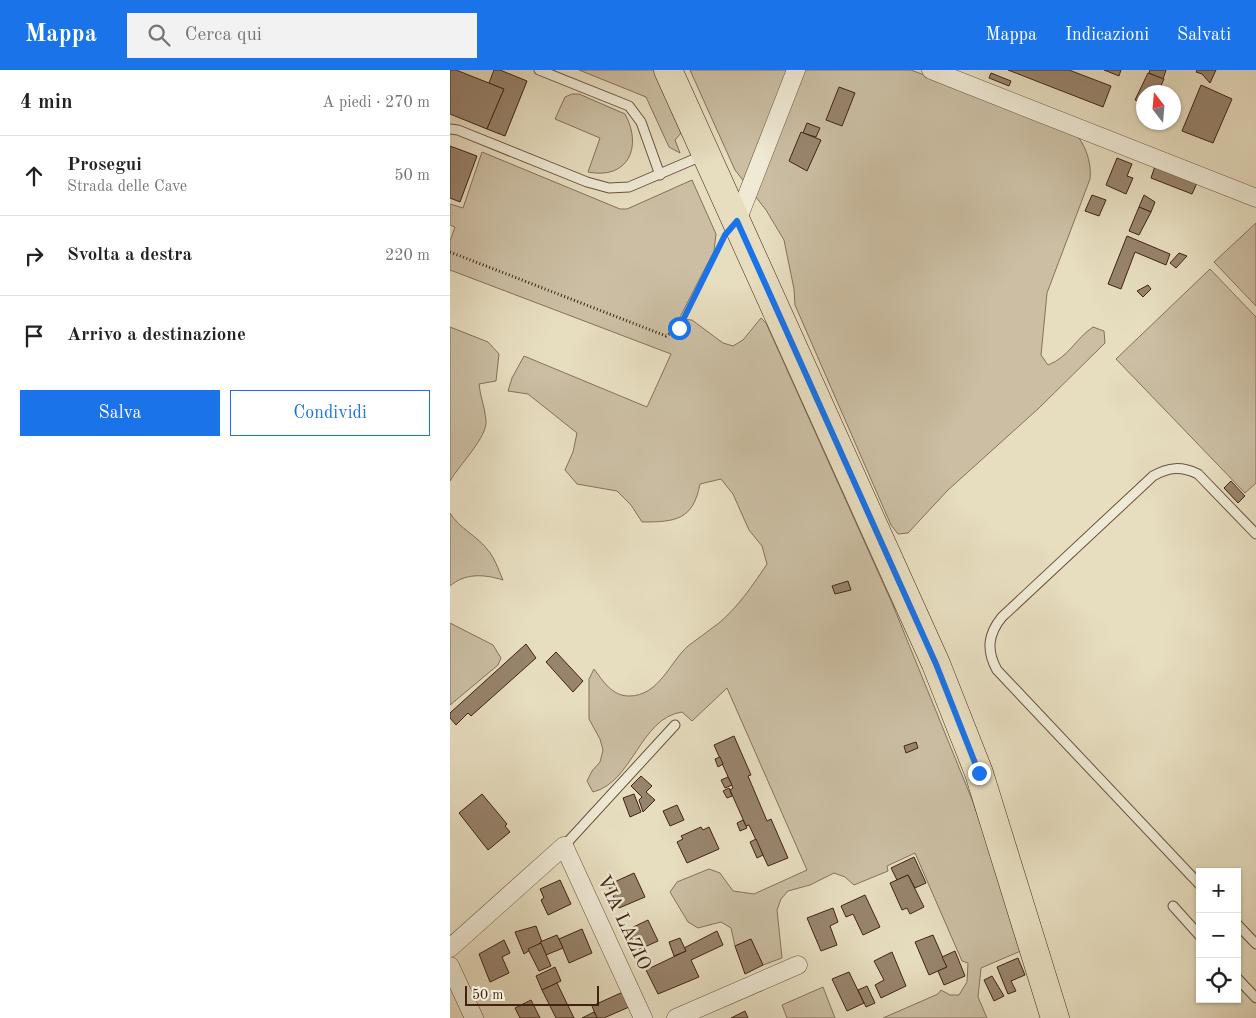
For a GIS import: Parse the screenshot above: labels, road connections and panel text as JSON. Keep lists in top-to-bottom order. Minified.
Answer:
{"streets":{"street":["VIA LAZIO"]},"scale_bar":"50 m","north":"top","page":{"header":"Mappa","search":"Cerca qui","nav":["Mappa","Indicazioni","Salvati"],"heading":["4 min","A piedi · 270 m"],"list":[["Prosegui","Strada delle Cave","50 m"],["Svolta a destra","220 m"],"Arrivo a destinazione"],"buttons":["Salva","Condividi"],"map_buttons":["+","−"],"scale":"50 m"}}
